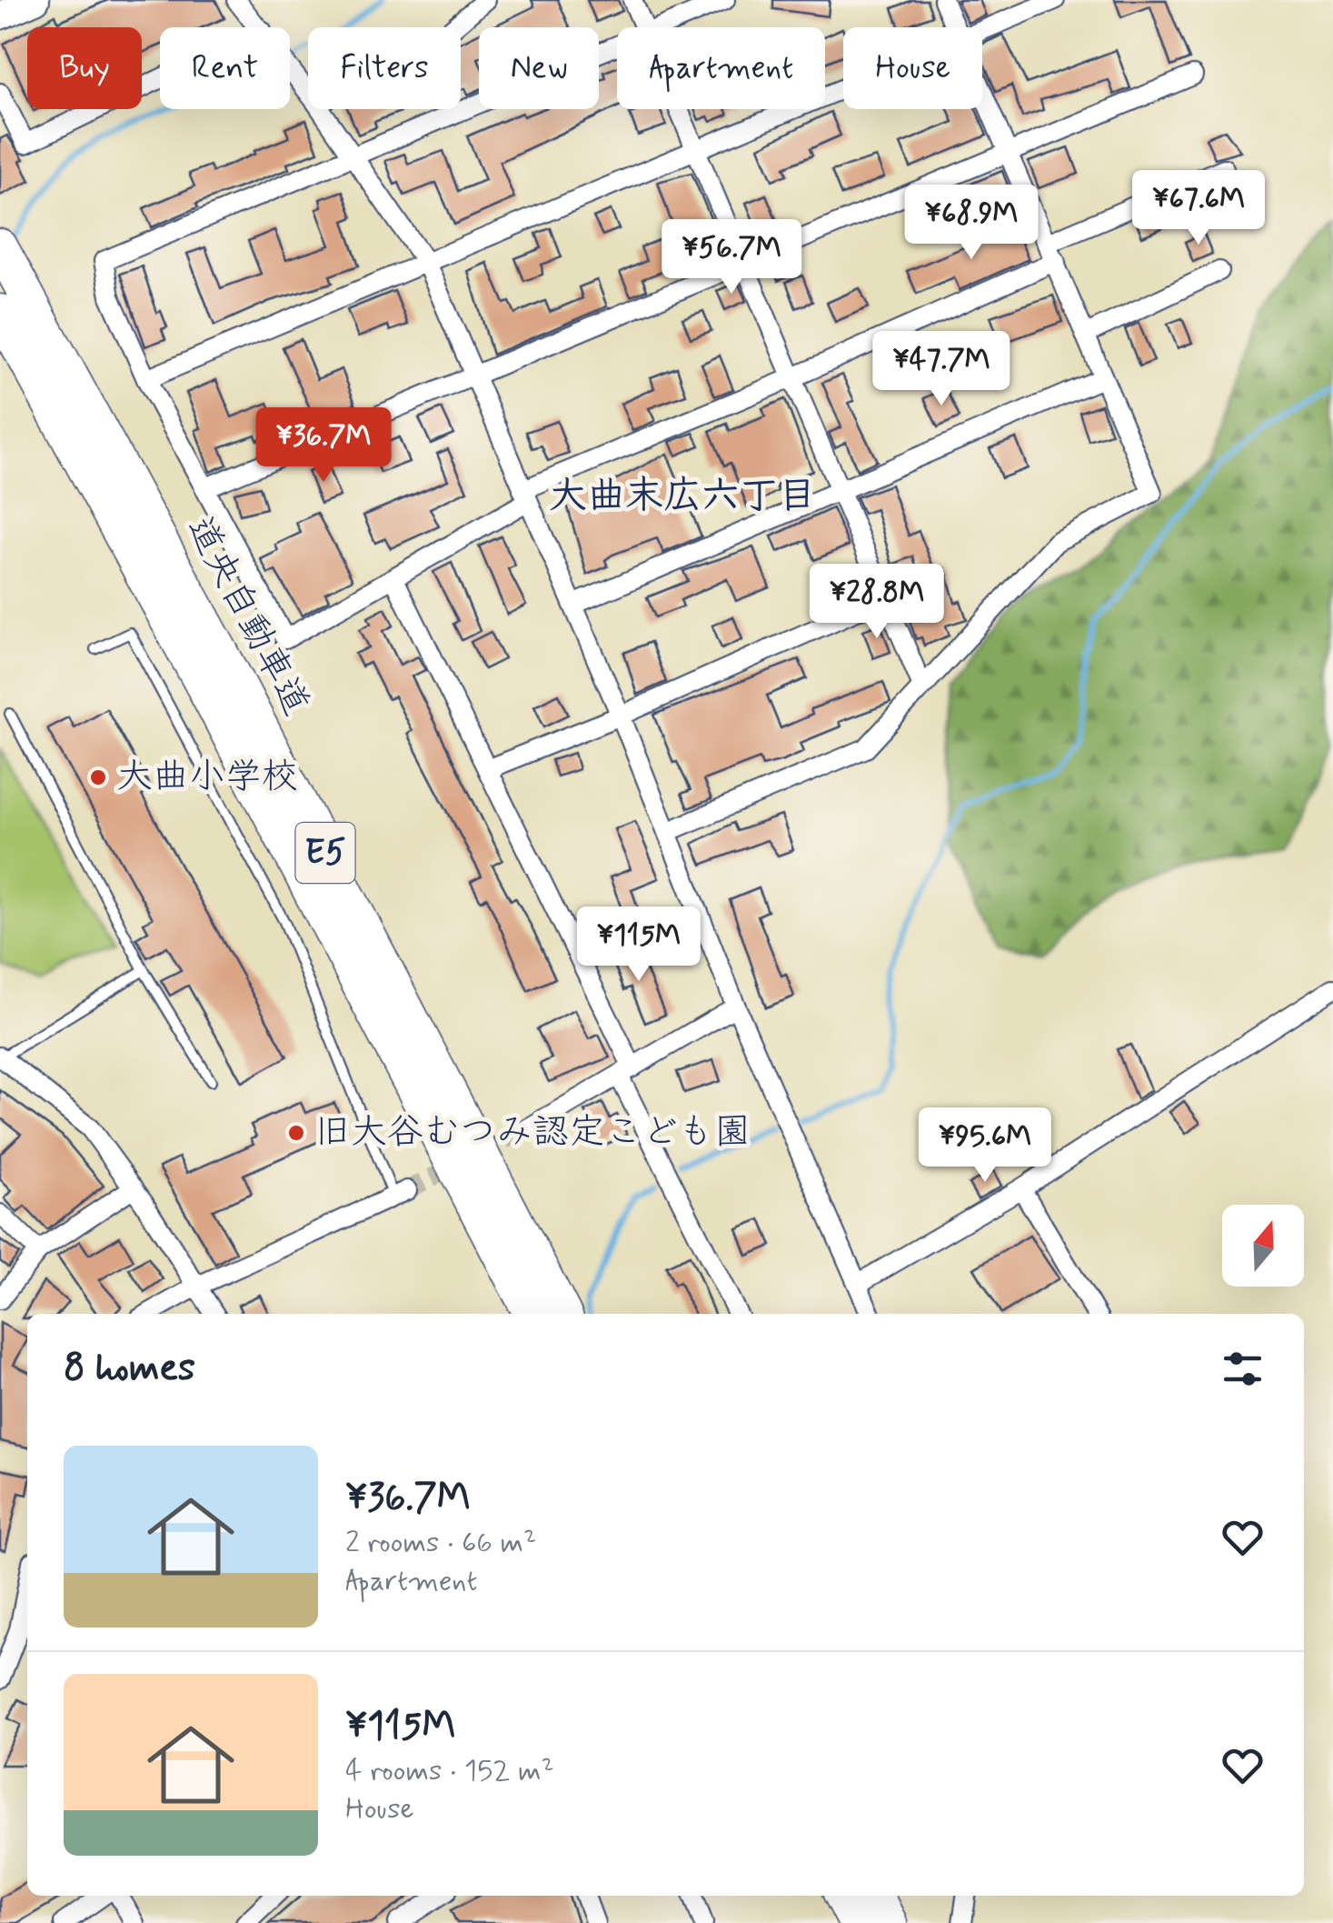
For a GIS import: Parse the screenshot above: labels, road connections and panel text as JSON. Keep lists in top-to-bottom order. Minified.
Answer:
{"streets":{"highway":["道央自動車道","E5"]},"districts":["大曲末広六丁目"],"places":["大曲小学校","旧大谷むつみ認定こども園"],"north":"top","page":{"chip":["Buy","Rent","Filters","New","Apartment","House"],"price":["¥67.6M","¥68.9M","¥56.7M","¥47.7M","¥36.7M","¥28.8M","¥115M","¥95.6M"],"heading":"8 homes","list":[{"name":"¥36.7M","note":"2 rooms · 66 m² · Apartment"},{"name":"¥115M","note":"4 rooms · 152 m² · House"}]}}
